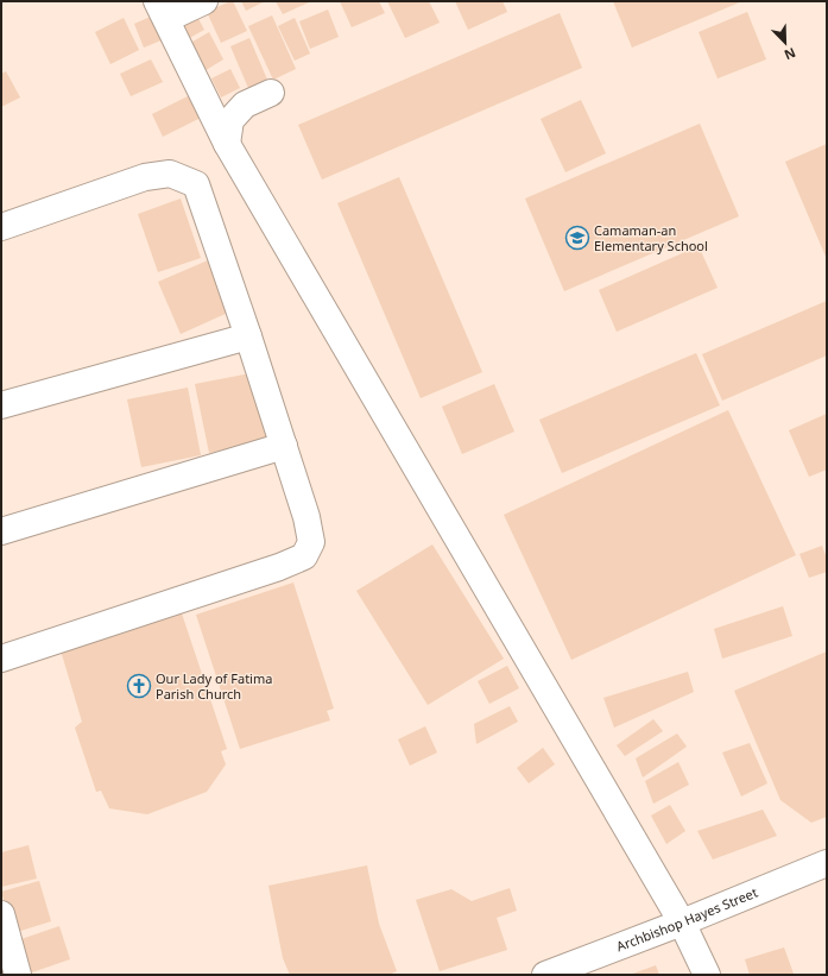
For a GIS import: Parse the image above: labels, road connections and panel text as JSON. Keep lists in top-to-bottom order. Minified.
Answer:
{"streets":{"street":["Archbishop Hayes Street"]},"places":{"school or university":["Camaman-an Elementary School"],"church":["Our Lady of Fatima Parish Church"]},"north":"bottom right"}
